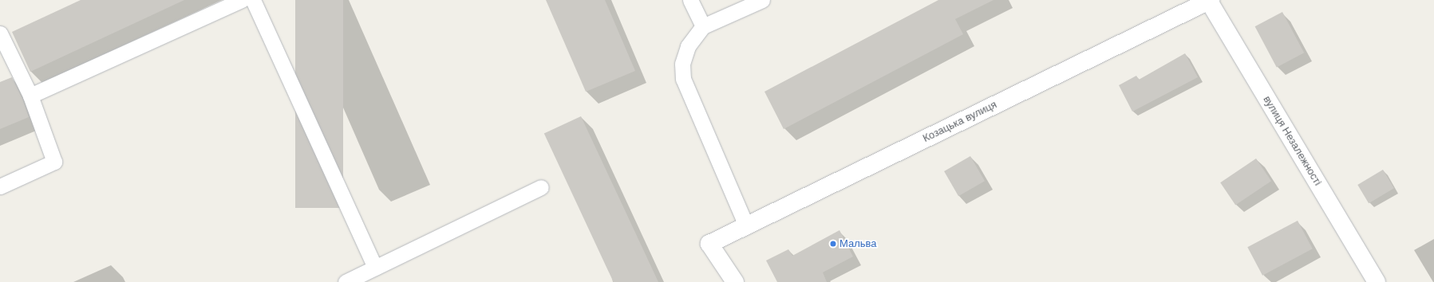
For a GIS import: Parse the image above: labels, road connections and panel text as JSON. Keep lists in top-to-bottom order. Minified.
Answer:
{"streets":{"street":["Козацька вулиця","вулиця Незалежності"]},"crossings":[["Козацька вулиця","вулиця Незалежності"]],"places":["Мальва"]}
